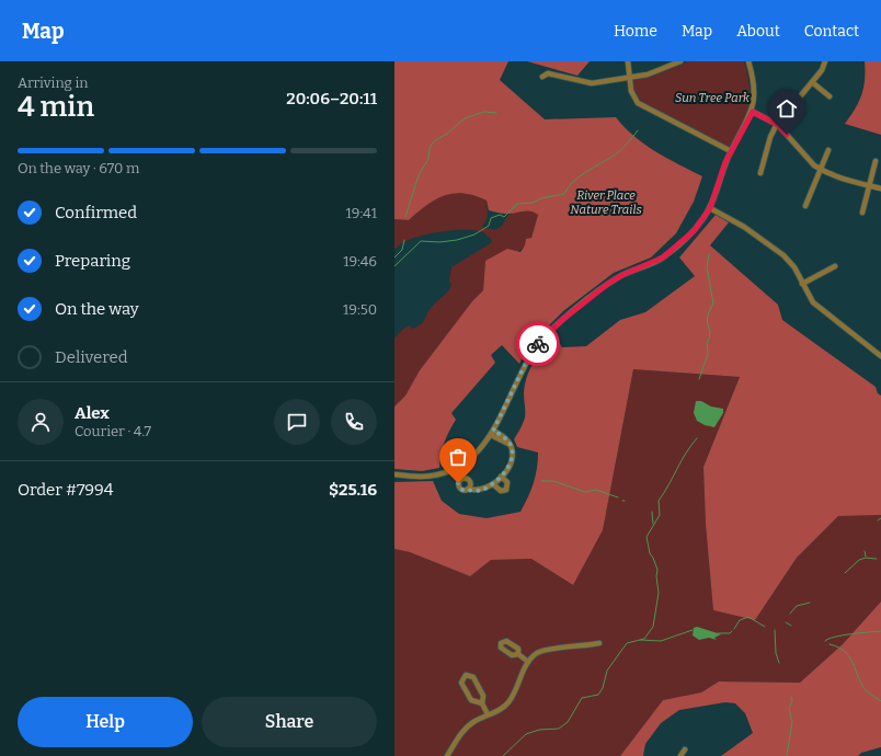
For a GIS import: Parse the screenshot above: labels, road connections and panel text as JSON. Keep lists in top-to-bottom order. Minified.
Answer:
{"parks":["Sun Tree Park","River Place Nature Trails"],"page":{"header":"Map","nav":["Home","Map","About","Contact"],"heading":["4 min","Arriving in","20:06–20:11"],"panel":["Alex","Courier · 4.7","Order #7994","$25.16"],"bar":"On the way · 670 m","list":[["Confirmed","19:41"],["Preparing","19:46"],["On the way","19:50"],"Delivered"],"buttons":["Help","Share"]}}
